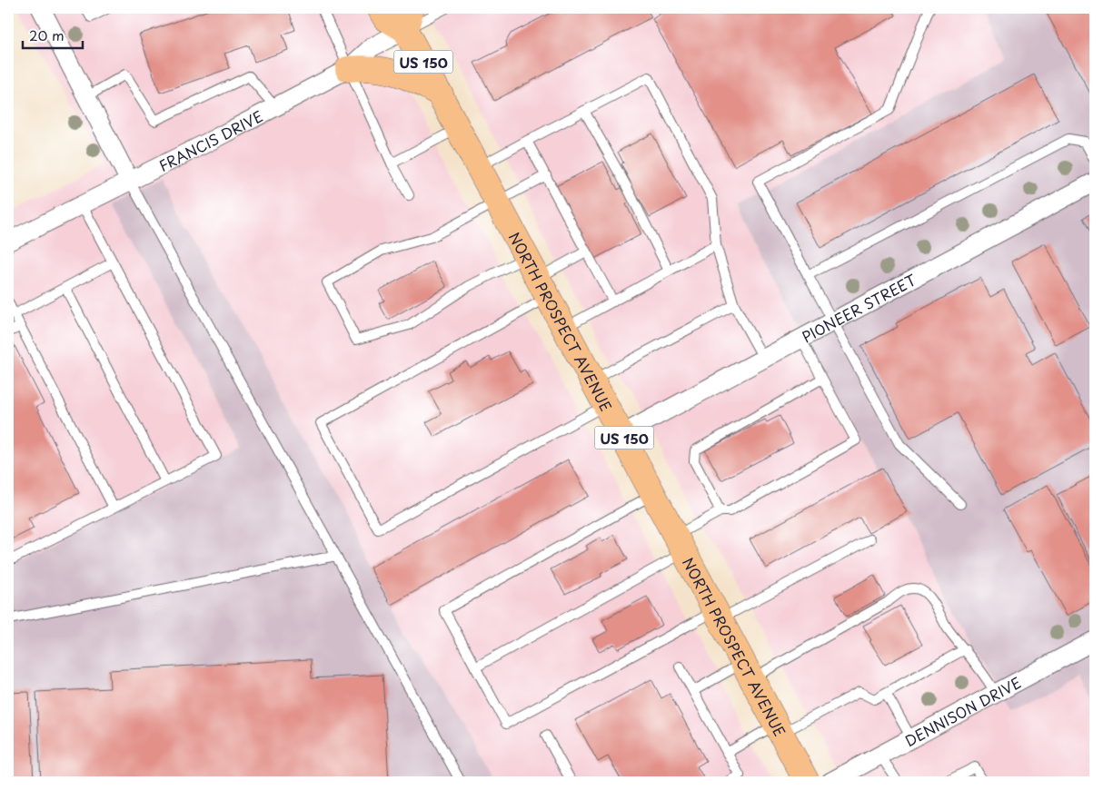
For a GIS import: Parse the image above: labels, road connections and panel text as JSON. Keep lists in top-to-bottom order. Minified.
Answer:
{"streets":{"main road":["US 150","NORTH PROSPECT AVENUE"],"street":["FRANCIS DRIVE","PIONEER STREET","DENNISON DRIVE"]},"crossings":[["US 150","FRANCIS DRIVE"],["US 150","NORTH PROSPECT AVENUE"],["FRANCIS DRIVE","NORTH PROSPECT AVENUE"],["PIONEER STREET","NORTH PROSPECT AVENUE"]],"scale_bar":"20 m"}
